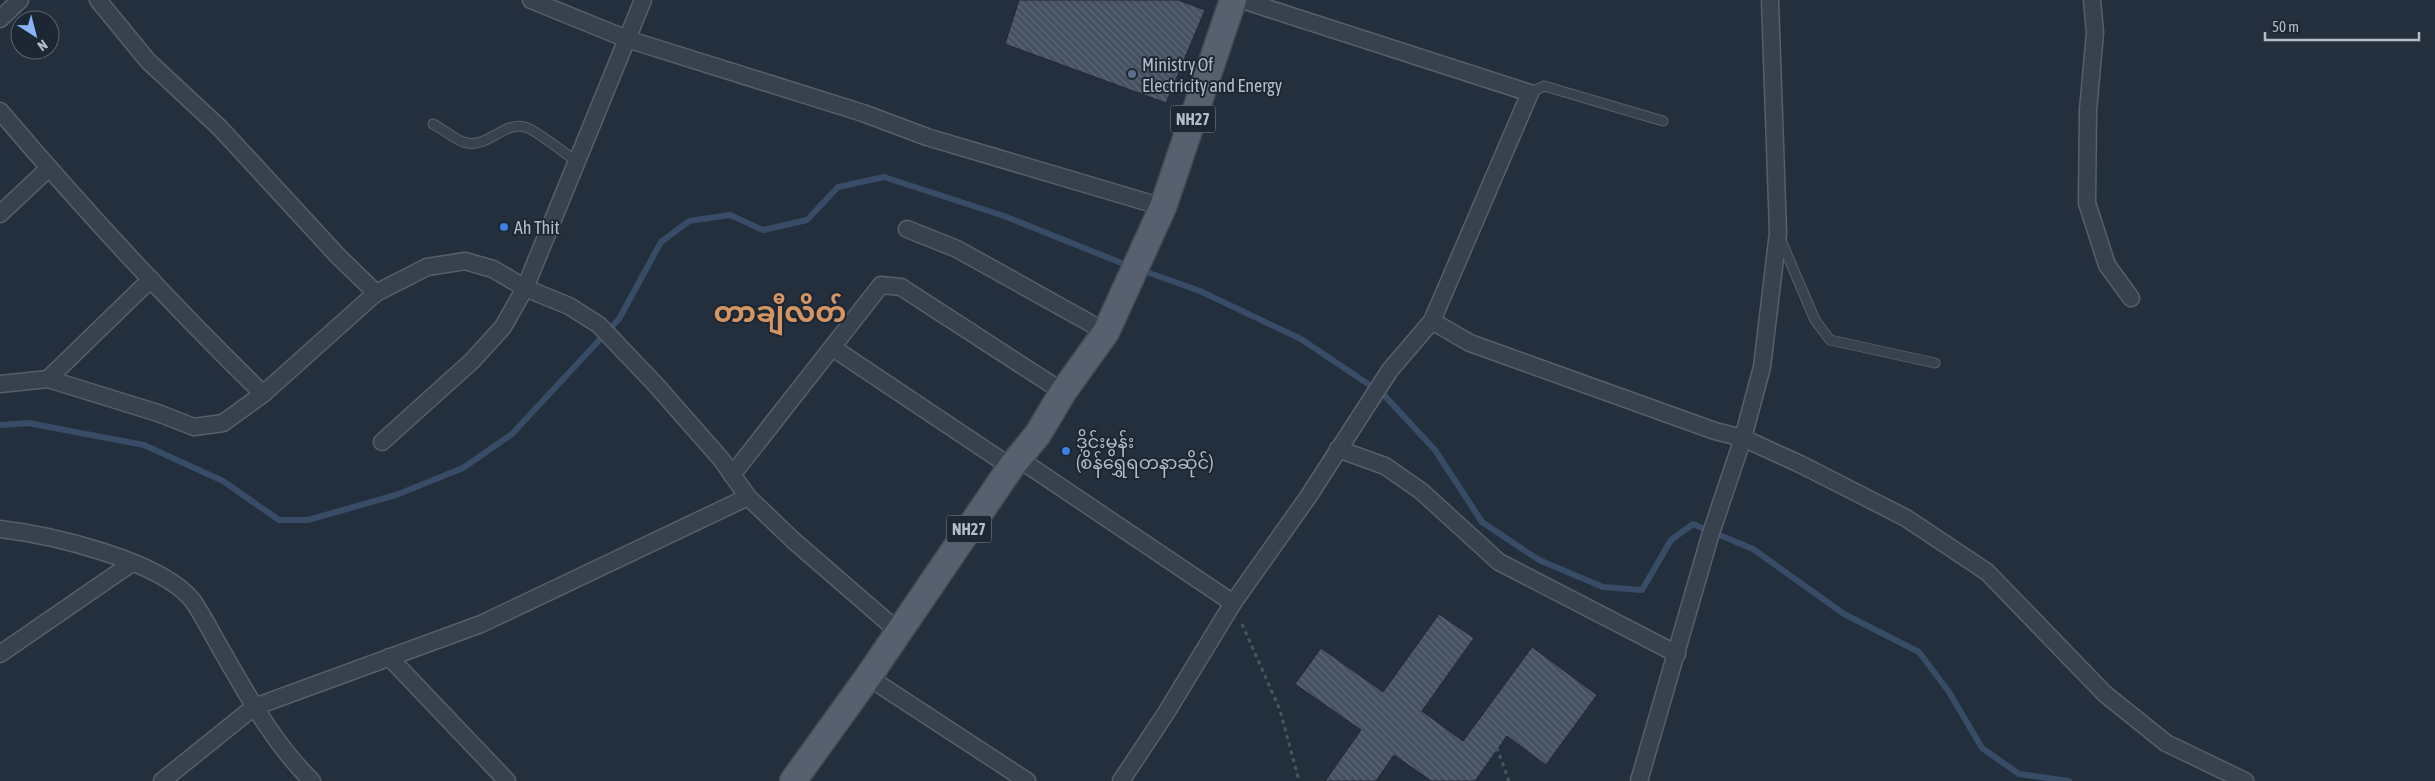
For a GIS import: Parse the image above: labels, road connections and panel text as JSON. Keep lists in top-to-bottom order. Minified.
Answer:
{"streets":{"main road":["NH27"]},"districts":["တာချီလိတ်"],"places":["Ministry Of Electricity and Energy","Ah Thit","ဒိုင်းမွန်း (စိန်ရွှေရတနာဆိုင်)"],"scale_bar":"50 m","north":"bottom right"}
